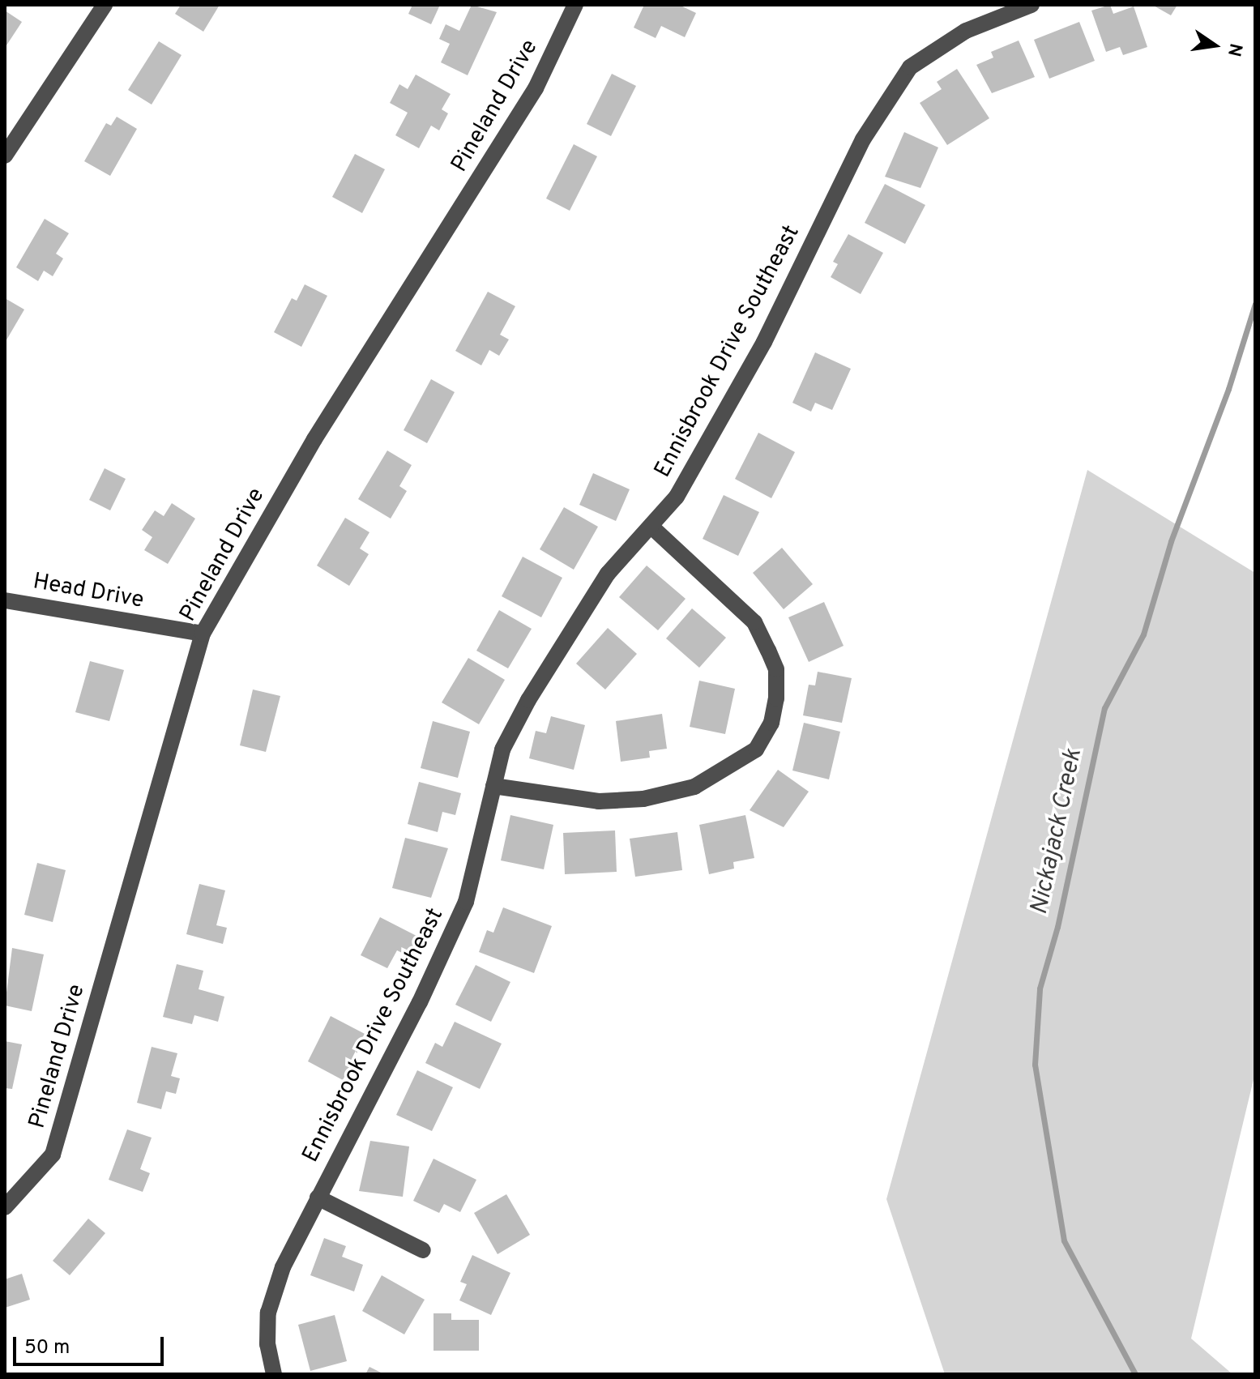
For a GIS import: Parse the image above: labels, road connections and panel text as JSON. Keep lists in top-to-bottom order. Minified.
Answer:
{"streets":{"street":["Pineland Drive","Ennisbrook Drive Southeast","Head Drive"]},"crossings":[["Pineland Drive","Head Drive"]],"water":["Nickajack Creek"],"scale_bar":"50 m","north":"right"}
